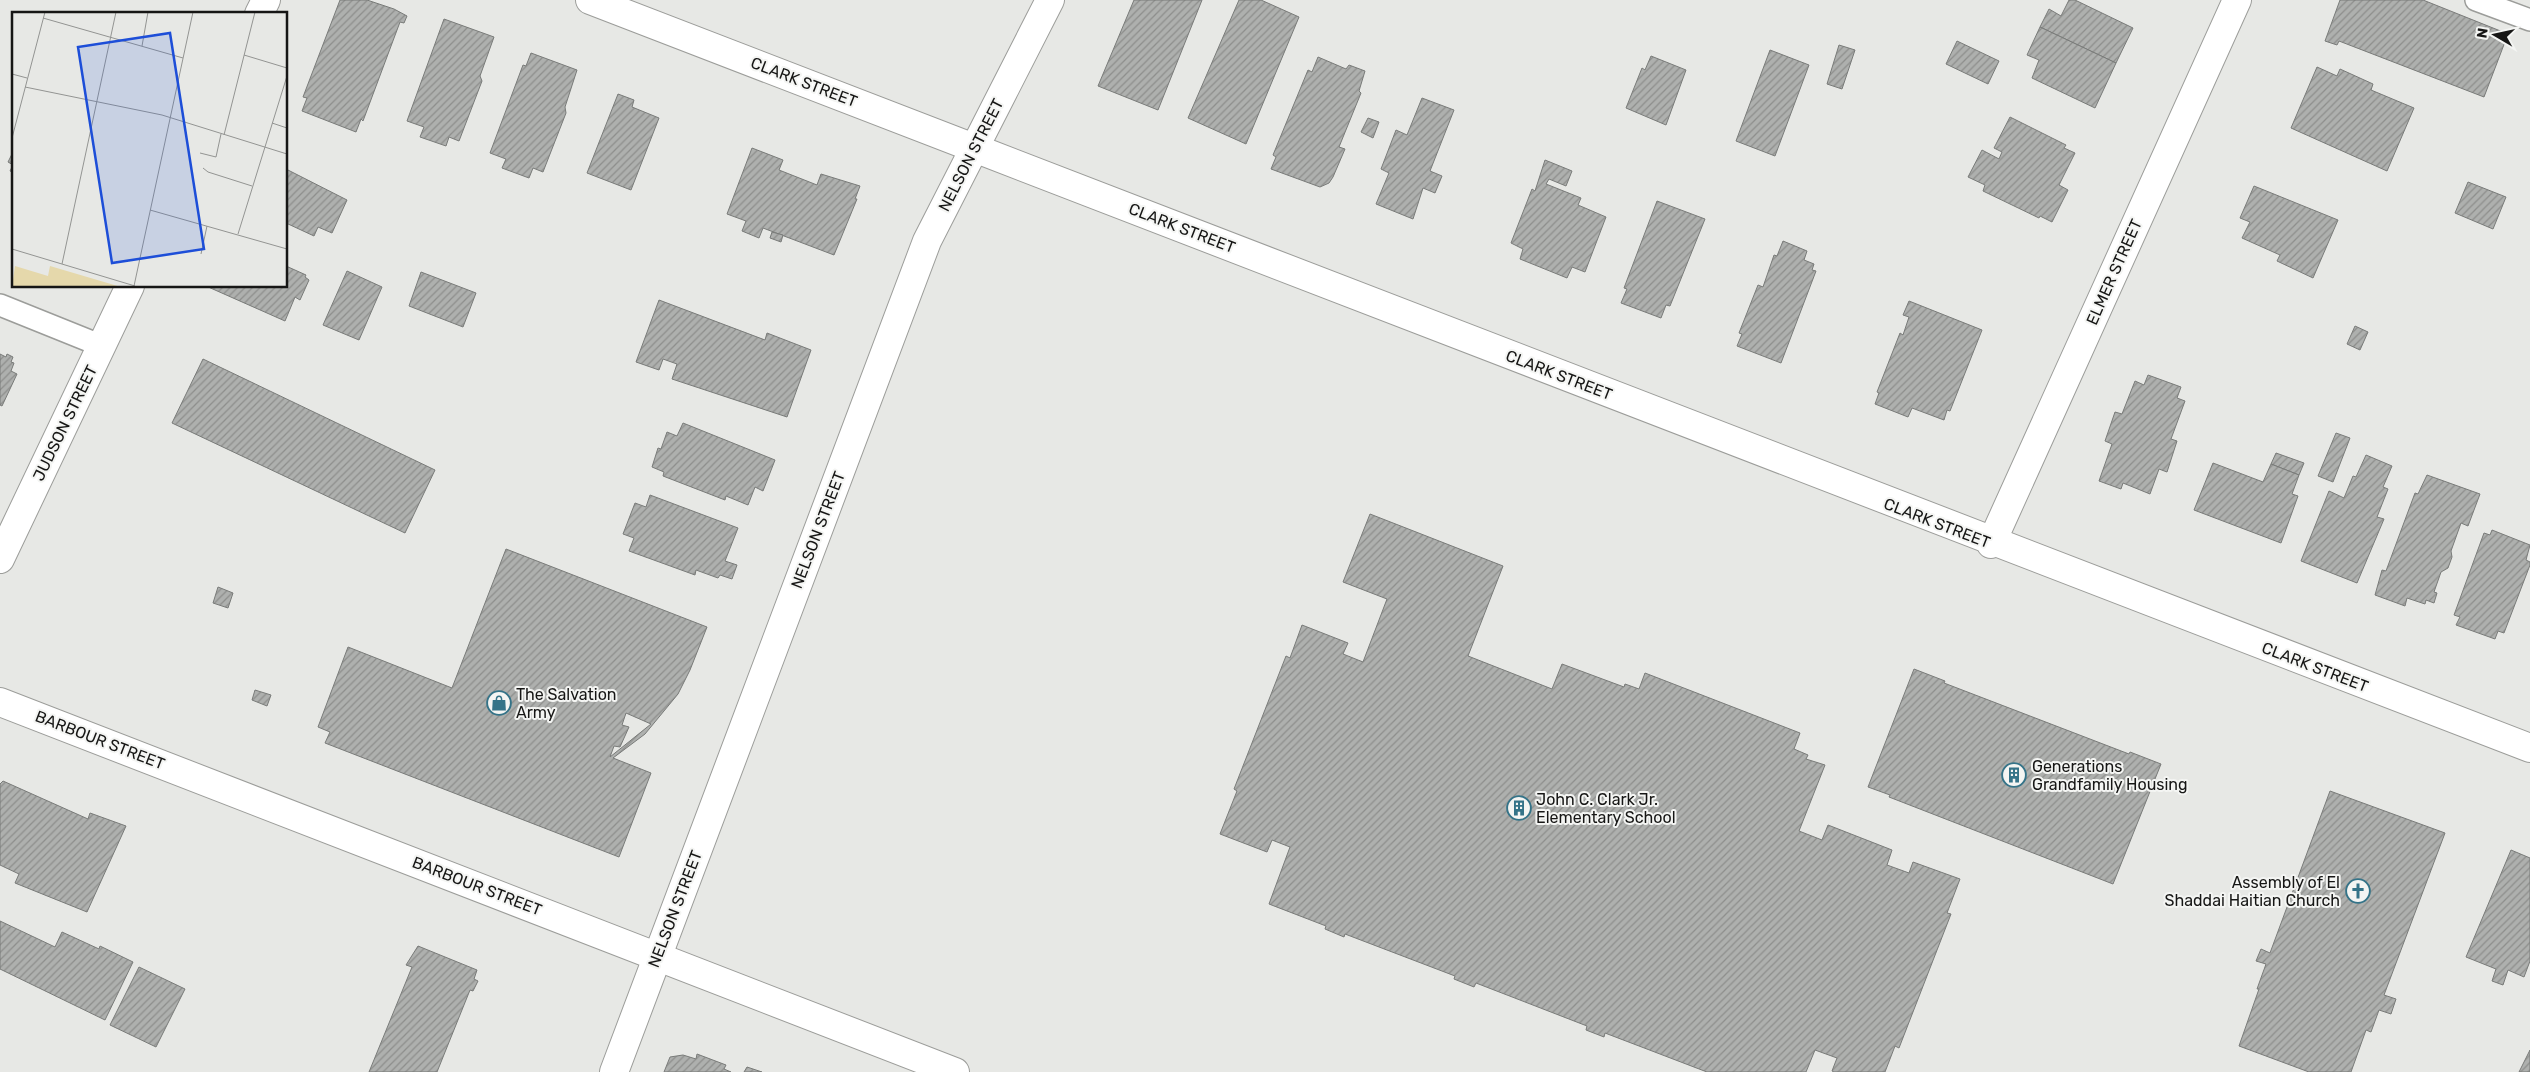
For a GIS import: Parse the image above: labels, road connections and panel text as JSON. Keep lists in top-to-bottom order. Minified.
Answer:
{"streets":{"street":["CLARK STREET","NELSON STREET","ELMER STREET","JUDSON STREET","BARBOUR STREET"]},"crossings":[["CLARK STREET","NELSON STREET"],["CLARK STREET","ELMER STREET"],["NELSON STREET","BARBOUR STREET"]],"places":{"shop":["The Salvation Army"],"building":["Generations Grandfamily Housing","John C. Clark Jr. Elementary School"],"church":["Assembly of El Shaddai Haitian Church"]},"north":"left"}
